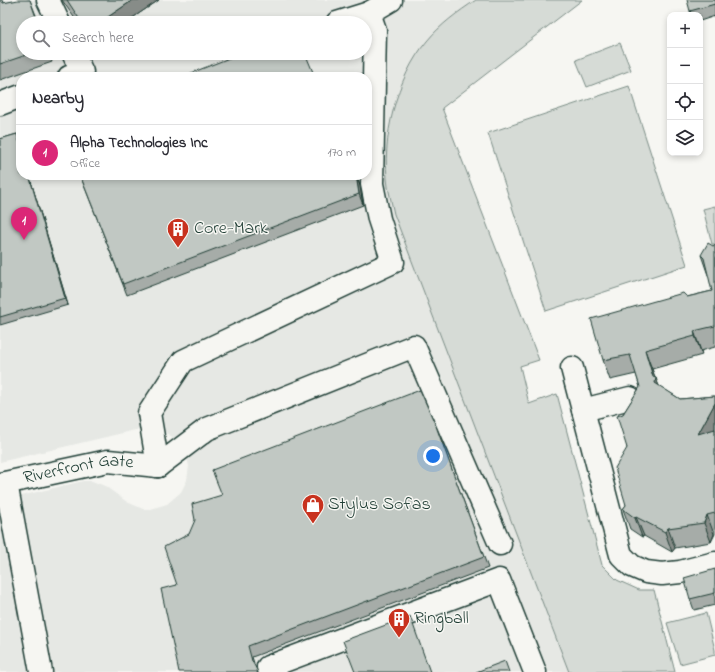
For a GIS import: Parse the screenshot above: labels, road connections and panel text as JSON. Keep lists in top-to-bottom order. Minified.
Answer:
{"streets":{"street":["Riverfront Gate"]},"places":{"building":["Core-Mark","Ringball"],"shop":["Stylus Sofas"]},"page":{"map_buttons":["+","−"],"search":"Search here","heading":"Nearby","list":[{"mark":"1","name":"Alpha Technologies Inc","note":"Office","value":"170 m"}],"pins":"1"}}
